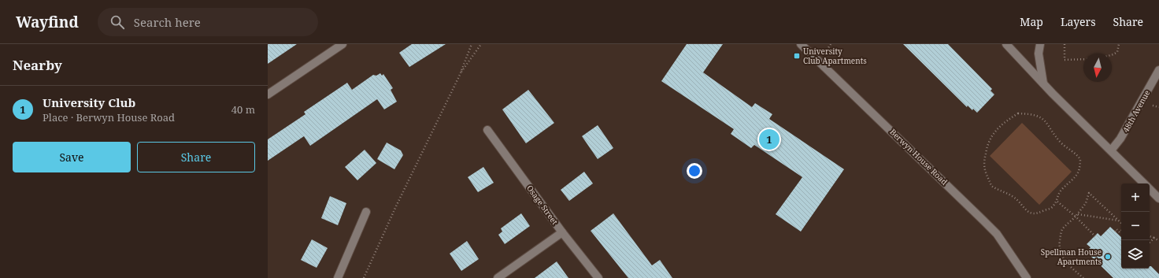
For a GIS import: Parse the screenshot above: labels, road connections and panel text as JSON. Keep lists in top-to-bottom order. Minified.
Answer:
{"streets":{"street":["48th Avenue","Berwyn House Road","Osage Street"]},"places":{"transit":["University Club Apartments"],"other":["Spellman House Apartments"]},"north":"bottom","page":{"header":"Wayfind","search":"Search here","nav":["Map","Layers","Share"],"heading":"Nearby","list":[{"mark":"1","name":"University Club","note":"Place · Berwyn House Road","value":"40 m"}],"pins":"1","buttons":["Save","Share"],"map_buttons":["+","−"]}}
